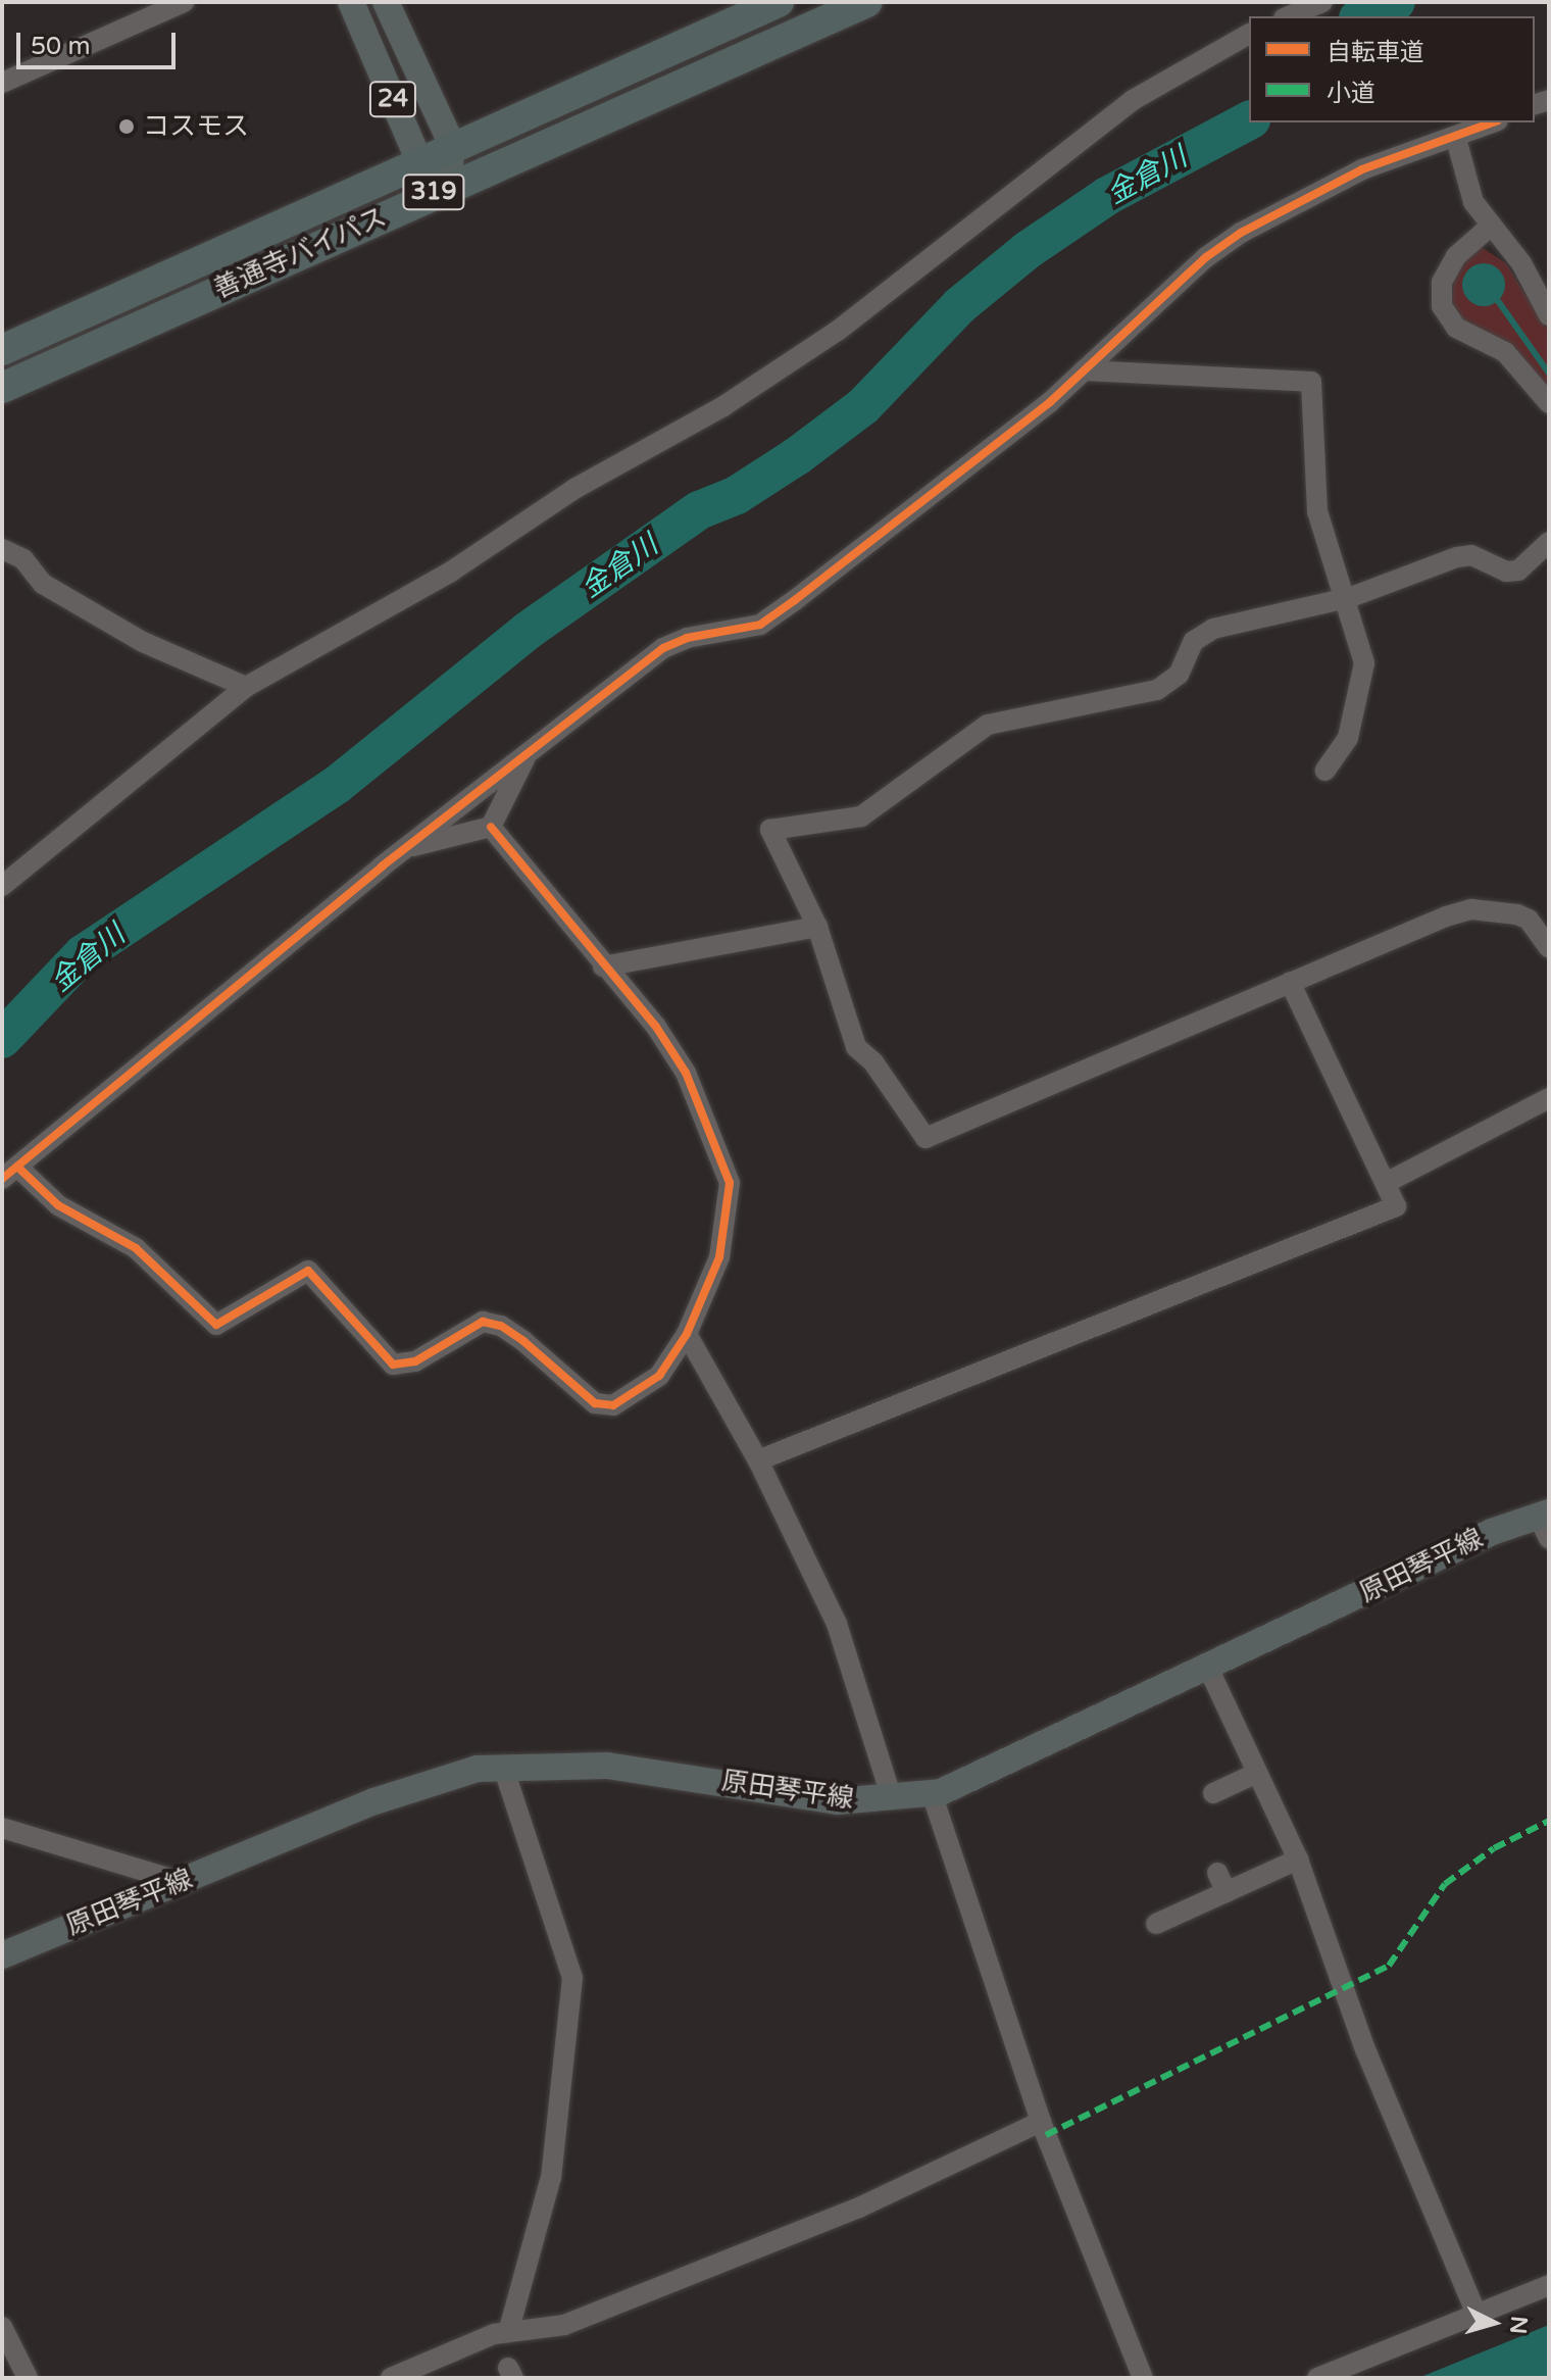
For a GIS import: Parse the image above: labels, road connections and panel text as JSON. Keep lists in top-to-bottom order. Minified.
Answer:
{"streets":{"highway":["319","善通寺バイパス"],"main road":["24","原田琴平線"]},"crossings":[["24","善通寺バイパス"]],"water":["金倉川"],"places":["コスモス"],"legend":["自転車道","小道"],"scale_bar":"50 m","north":"right"}
